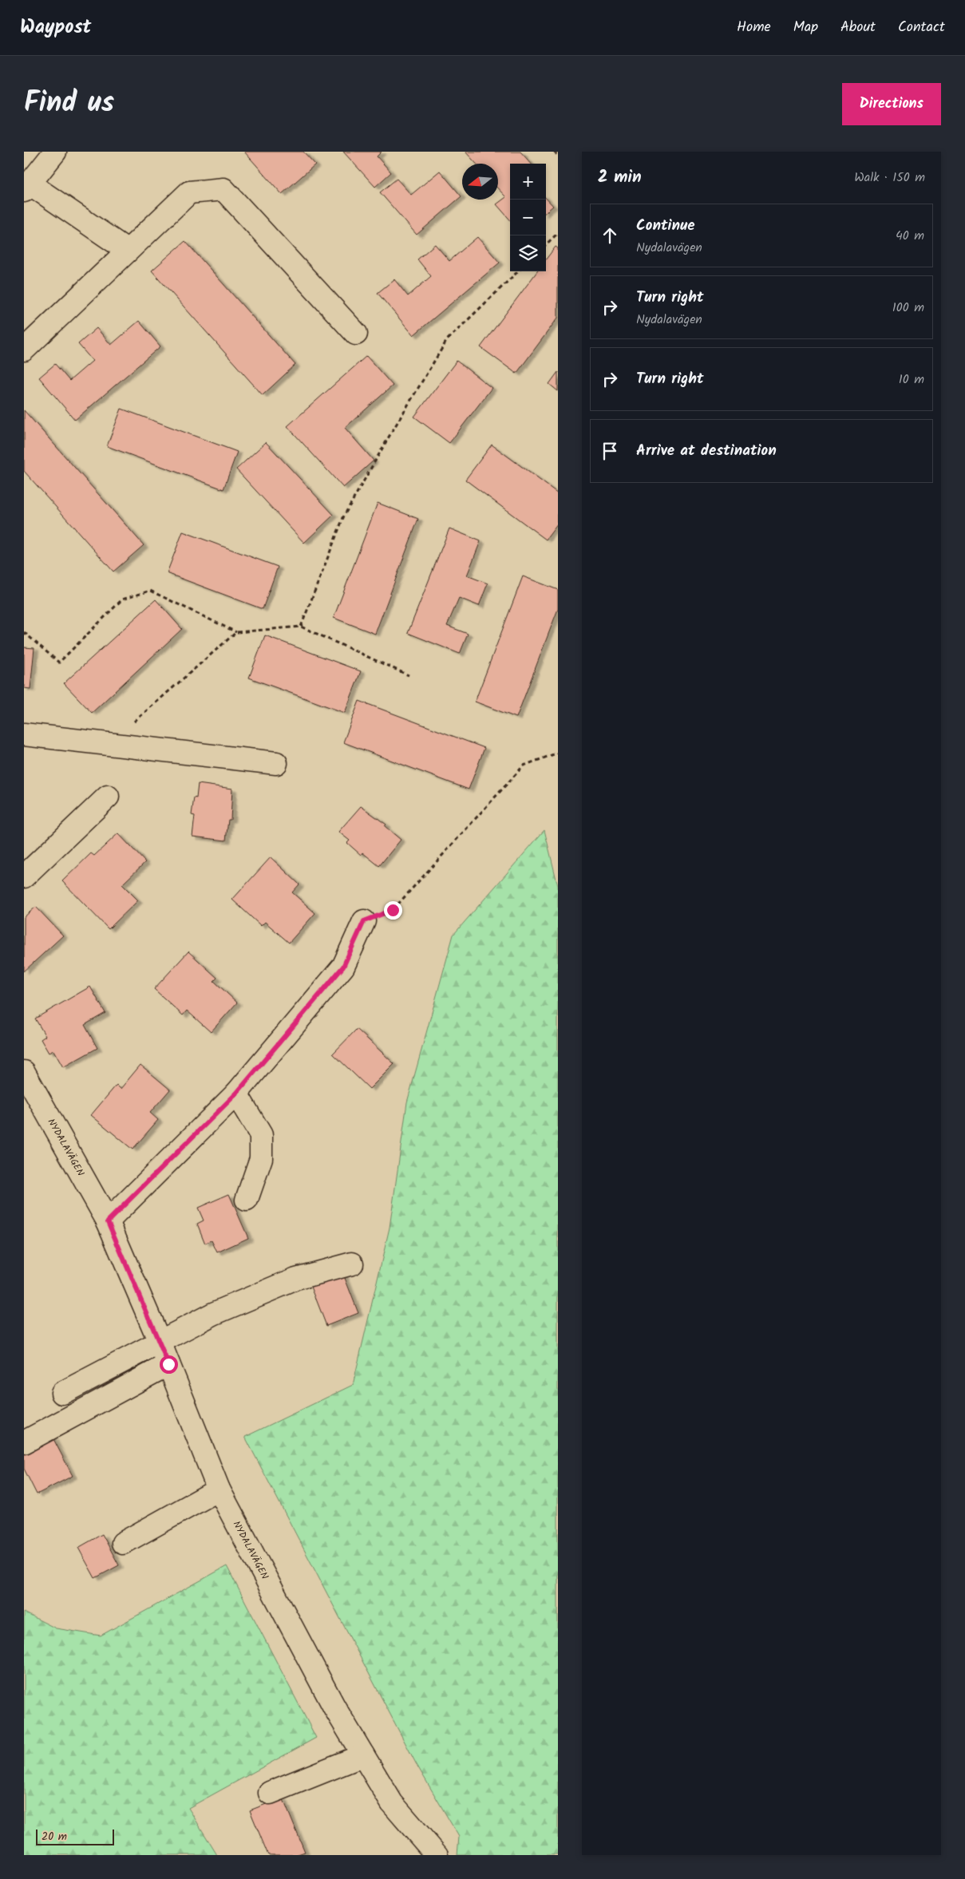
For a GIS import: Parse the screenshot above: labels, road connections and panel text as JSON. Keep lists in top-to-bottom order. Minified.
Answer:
{"streets":{"street":["NYDALAVÄGEN"]},"scale_bar":"20 m","north":"left","page":{"header":"Waypost","nav":["Home","Map","About","Contact"],"title":"Find us","buttons":"Directions","heading":["2 min","Walk · 150 m"],"map_buttons":["+","−"],"list":[["Continue","Nydalavägen","40 m"],["Turn right","Nydalavägen","100 m"],["Turn right","10 m"],"Arrive at destination"],"scale":"20 m"}}
